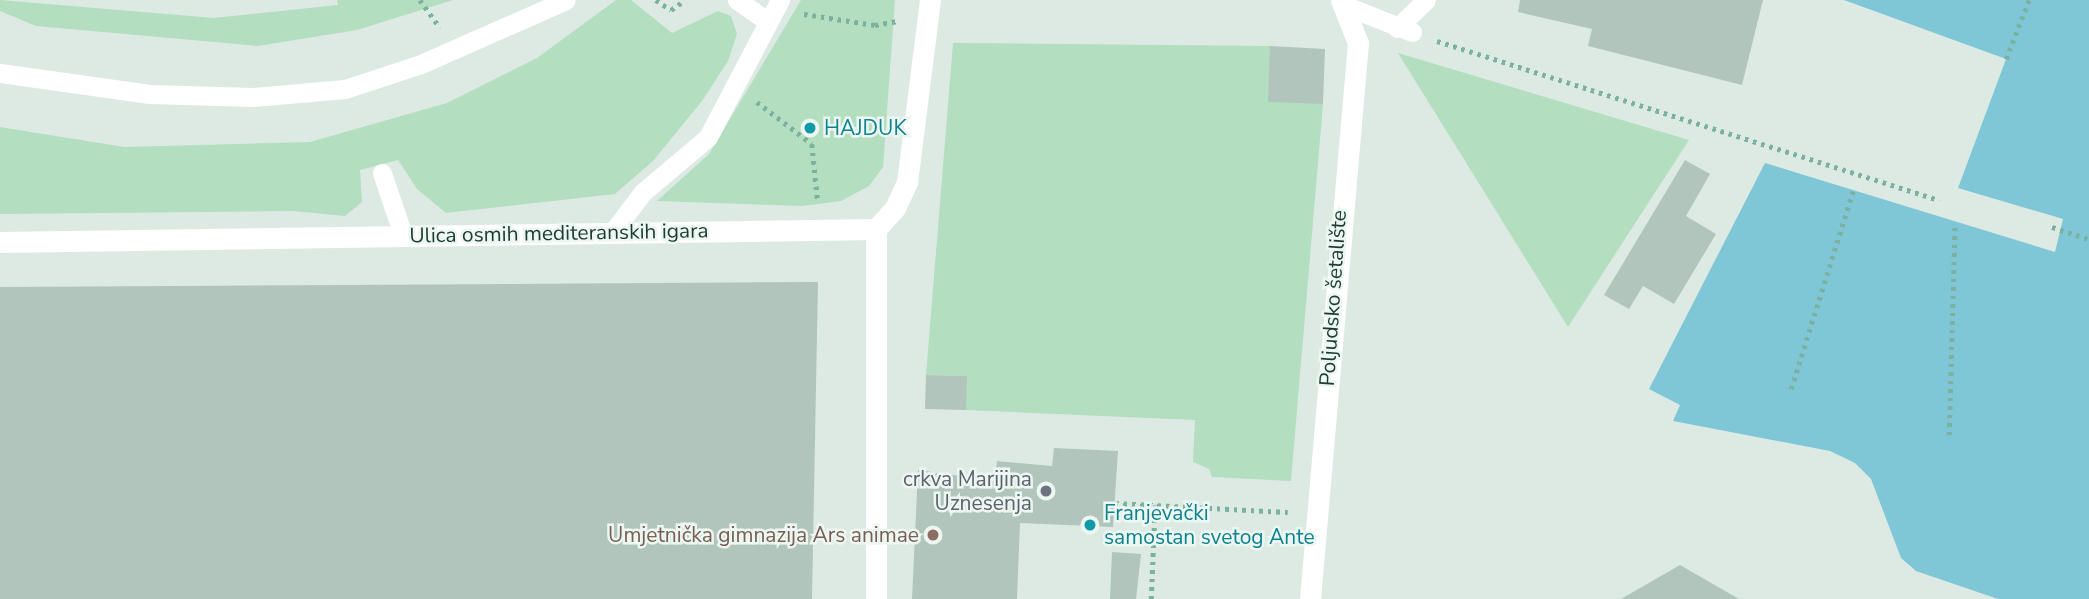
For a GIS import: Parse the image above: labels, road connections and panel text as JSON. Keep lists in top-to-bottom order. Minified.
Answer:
{"streets":{"street":["Ulica osmih mediteranskih igara","Poljudsko šetalište"]},"places":["HAJDUK","crkva Marijina Uznesenja","Franjevački samostan svetog Ante","Umjetnička gimnazija Ars animae"]}
